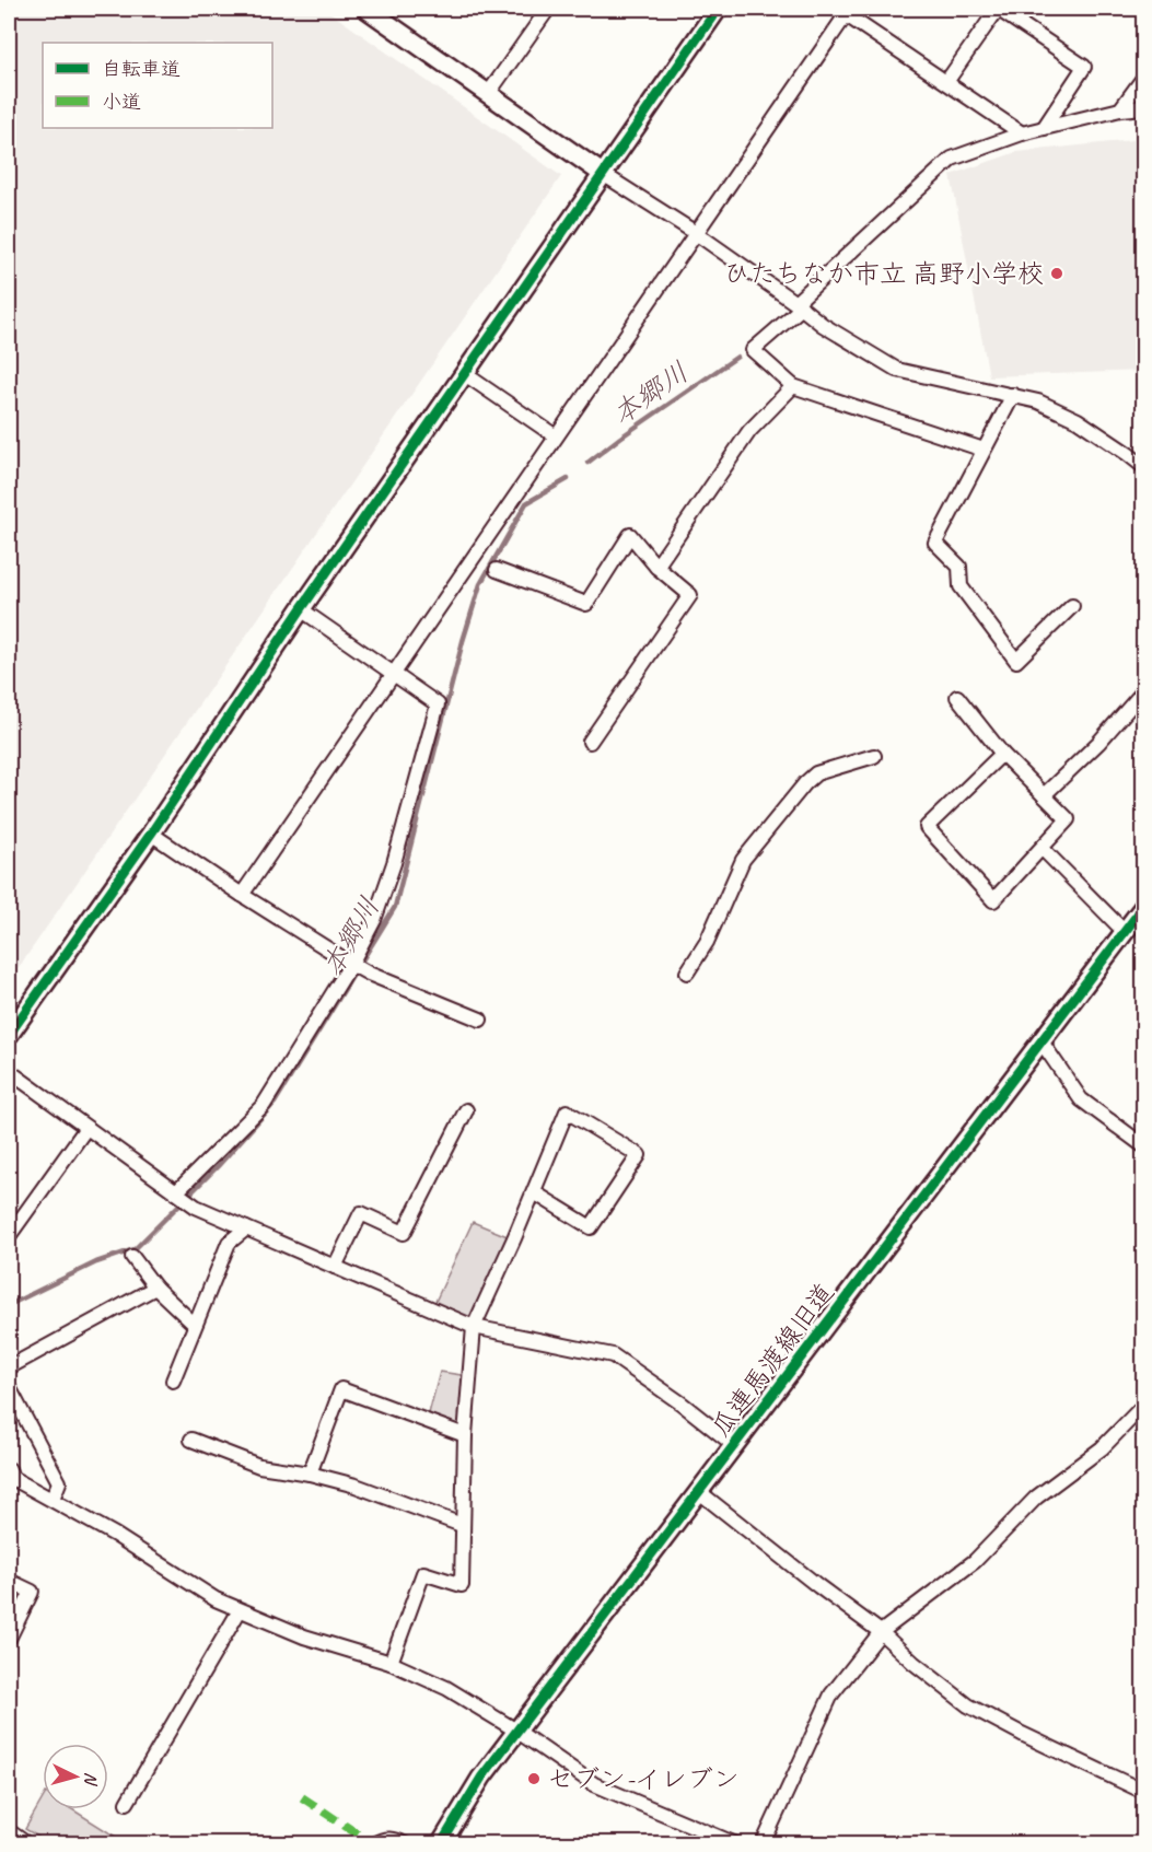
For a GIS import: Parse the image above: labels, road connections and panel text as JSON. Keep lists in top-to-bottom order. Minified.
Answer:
{"streets":{"street":["瓜連馬渡線旧道"]},"water":["本郷川"],"places":["ひたちなか市立 高野小学校","セブン-イレブン"],"legend":["自転車道","小道"],"north":"right"}
